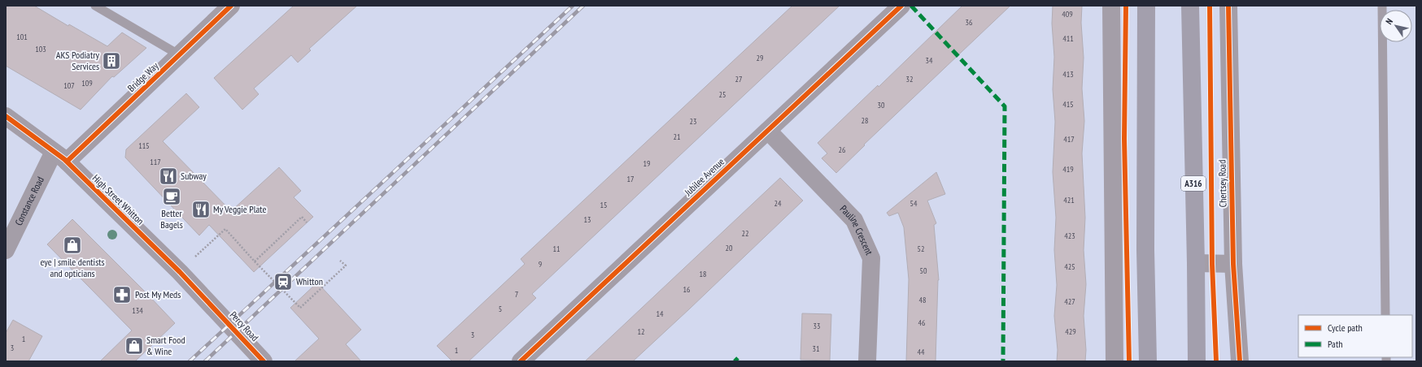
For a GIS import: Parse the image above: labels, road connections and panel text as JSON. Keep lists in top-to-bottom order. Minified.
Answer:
{"streets":{"highway":["A316"],"street":["Bridge Way","Jubilee Avenue","Chertsey Road","High Street Whitton","Constance Road","Pauline Crescent","Percy Road"]},"crossings":[["Bridge Way","High Street Whitton"],["Bridge Way","Constance Road"],["Jubilee Avenue","Pauline Crescent"],["High Street Whitton","Constance Road"],["High Street Whitton","Percy Road"]],"places":{"building":["AKS Podiatry Services"],"restaurant":["Subway","My Veggie Plate"],"cafe":["Better Bagels"],"shop":["eye | smile dentists and opticians","Smart Food & Wine"],"station":["Whitton"],"pharmacy":["Post My Meds"]},"house_numbers":["409","36","101","411","103","29","34","413","27","32","109","107","25","415","30","28","23","21","417","115","26","117","19","419","17","421","24","54","15","13","22","423","20","11","52","9","425","50","18","16","7","48","427","5","134","14","46","33","12","429","3","1","3","31","1","44"],"legend":["Cycle path","Path"],"north":"top left"}
